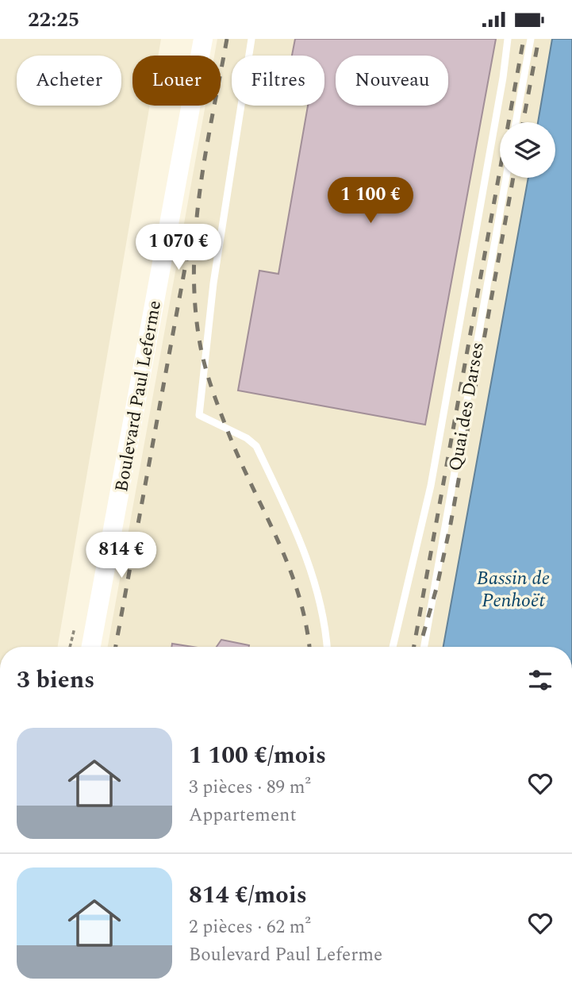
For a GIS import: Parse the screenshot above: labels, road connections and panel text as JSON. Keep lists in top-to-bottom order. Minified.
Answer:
{"streets":{"main road":["Boulevard Paul Leferme"],"lane":["Quai des Darses"]},"water":["Bassin de Penhoët"],"page":{"status":"22:25","chip":["Acheter","Louer","Filtres","Nouveau"],"price":["1 100 €","1 070 €","814 €"],"heading":"3 biens","list":[{"name":"1 100 €/mois","note":"3 pièces · 89 m² · Appartement"},{"name":"814 €/mois","note":"2 pièces · 62 m² · Boulevard Paul Leferme"}]}}
